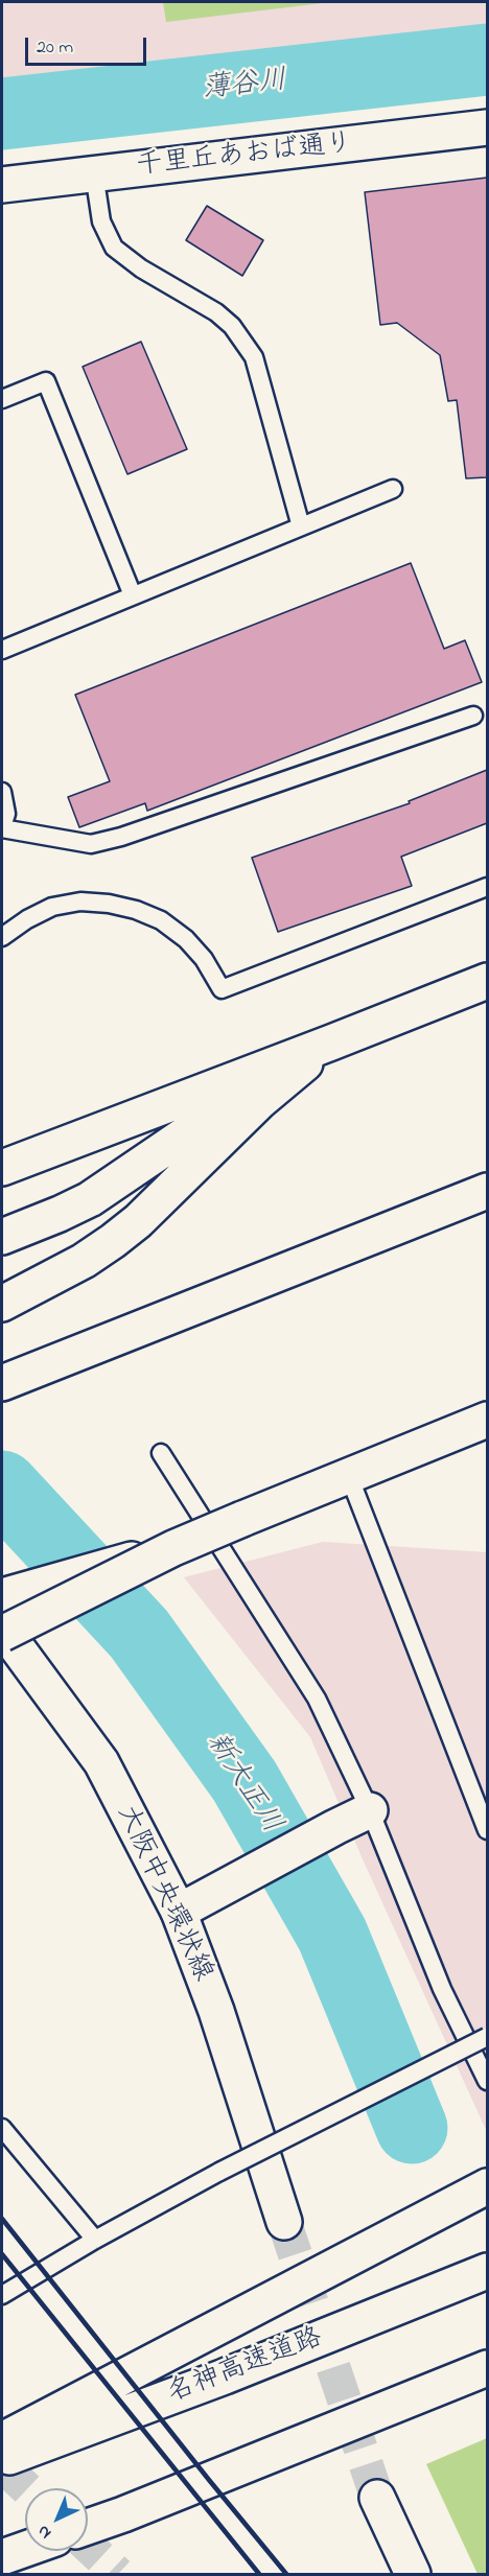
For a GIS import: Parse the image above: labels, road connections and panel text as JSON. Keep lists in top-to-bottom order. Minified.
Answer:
{"streets":{"main road":["千里丘あおば通り","大阪中央環状線","名神高速道路"]},"water":["薄谷川","新大正川"],"scale_bar":"20 m","north":"bottom left"}
